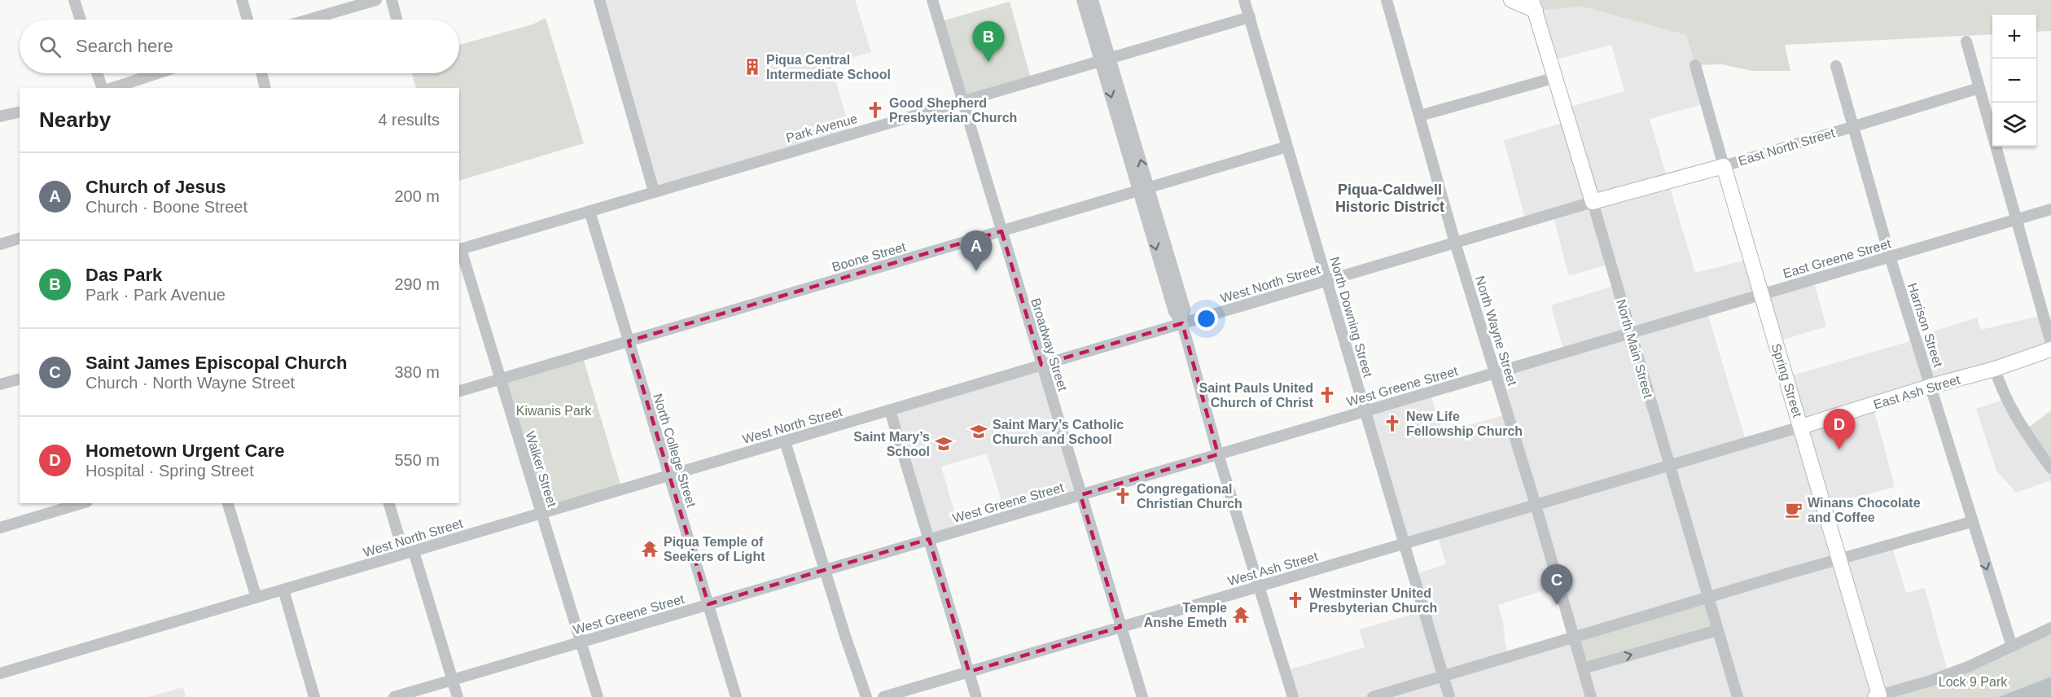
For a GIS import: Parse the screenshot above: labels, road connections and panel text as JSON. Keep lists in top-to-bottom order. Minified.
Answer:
{"streets":{"main road":["East North Street","North Main Street","Spring Street","East Ash Street"],"street":["Park Avenue","Boone Street","East Greene Street","West North Street","North Downing Street","Harrison Street","North Wayne Street","Broadway Street","West Greene Street","North College Street","Walker Street","West Ash Street"]},"crossings":[["Park Avenue","North Downing Street"],["Park Avenue","Broadway Street"],["Park Avenue","North College Street"],["Park Avenue","Walker Street"],["East North Street","West North Street"],["East North Street","Harrison Street"],["East North Street","North Main Street"],["East North Street","Spring Street"],["Boone Street","North Downing Street"],["Boone Street","Broadway Street"],["Boone Street","North College Street"],["Boone Street","Walker Street"],["East Greene Street","Harrison Street"],["East Greene Street","North Main Street"],["East Greene Street","Spring Street"],["East Greene Street","West Greene Street"],["West North Street","North Downing Street"],["West North Street","North Wayne Street"],["West North Street","Broadway Street"],["West North Street","North Main Street"],["West North Street","North College Street"],["West North Street","Walker Street"],["North Downing Street","West Greene Street"],["North Downing Street","West Ash Street"],["Harrison Street","East Ash Street"],["North Wayne Street","West Greene Street"],["North Wayne Street","West Ash Street"],["Broadway Street","West Greene Street"],["Broadway Street","West Ash Street"],["North Main Street","West Greene Street"],["North Main Street","East Ash Street"],["North Main Street","West Ash Street"],["Spring Street","East Ash Street"],["West Greene Street","North College Street"],["West Greene Street","Walker Street"],["East Ash Street","West Ash Street"]],"districts":["Piqua-Caldwell Historic District"],"parks":["Kiwanis Park","Lock 9 Park"],"places":{"building":["Piqua Central Intermediate School"],"church":["Good Shepherd Presbyterian Church","Saint Pauls United Church of Christ","New Life Fellowship Church","Congregational Christian Church","Westminster United Presbyterian Church"],"school or university":["Saint Mary’s Catholic Church and School","Saint Mary’s School"],"cafe":["Winans Chocolate and Coffee"],"temple":["Piqua Temple of Seekers of Light","Temple Anshe Emeth"]},"page":{"map_buttons":["+","−"],"search":"Search here","pins":["B","A","D","C"],"heading":["Nearby","4 results"],"list":[{"mark":"A","name":"Church of Jesus","note":"Church · Boone Street","value":"200 m"},{"mark":"B","name":"Das Park","note":"Park · Park Avenue","value":"290 m"},{"mark":"C","name":"Saint James Episcopal Church","note":"Church · North Wayne Street","value":"380 m"},{"mark":"D","name":"Hometown Urgent Care","note":"Hospital · Spring Street","value":"550 m"}]}}
